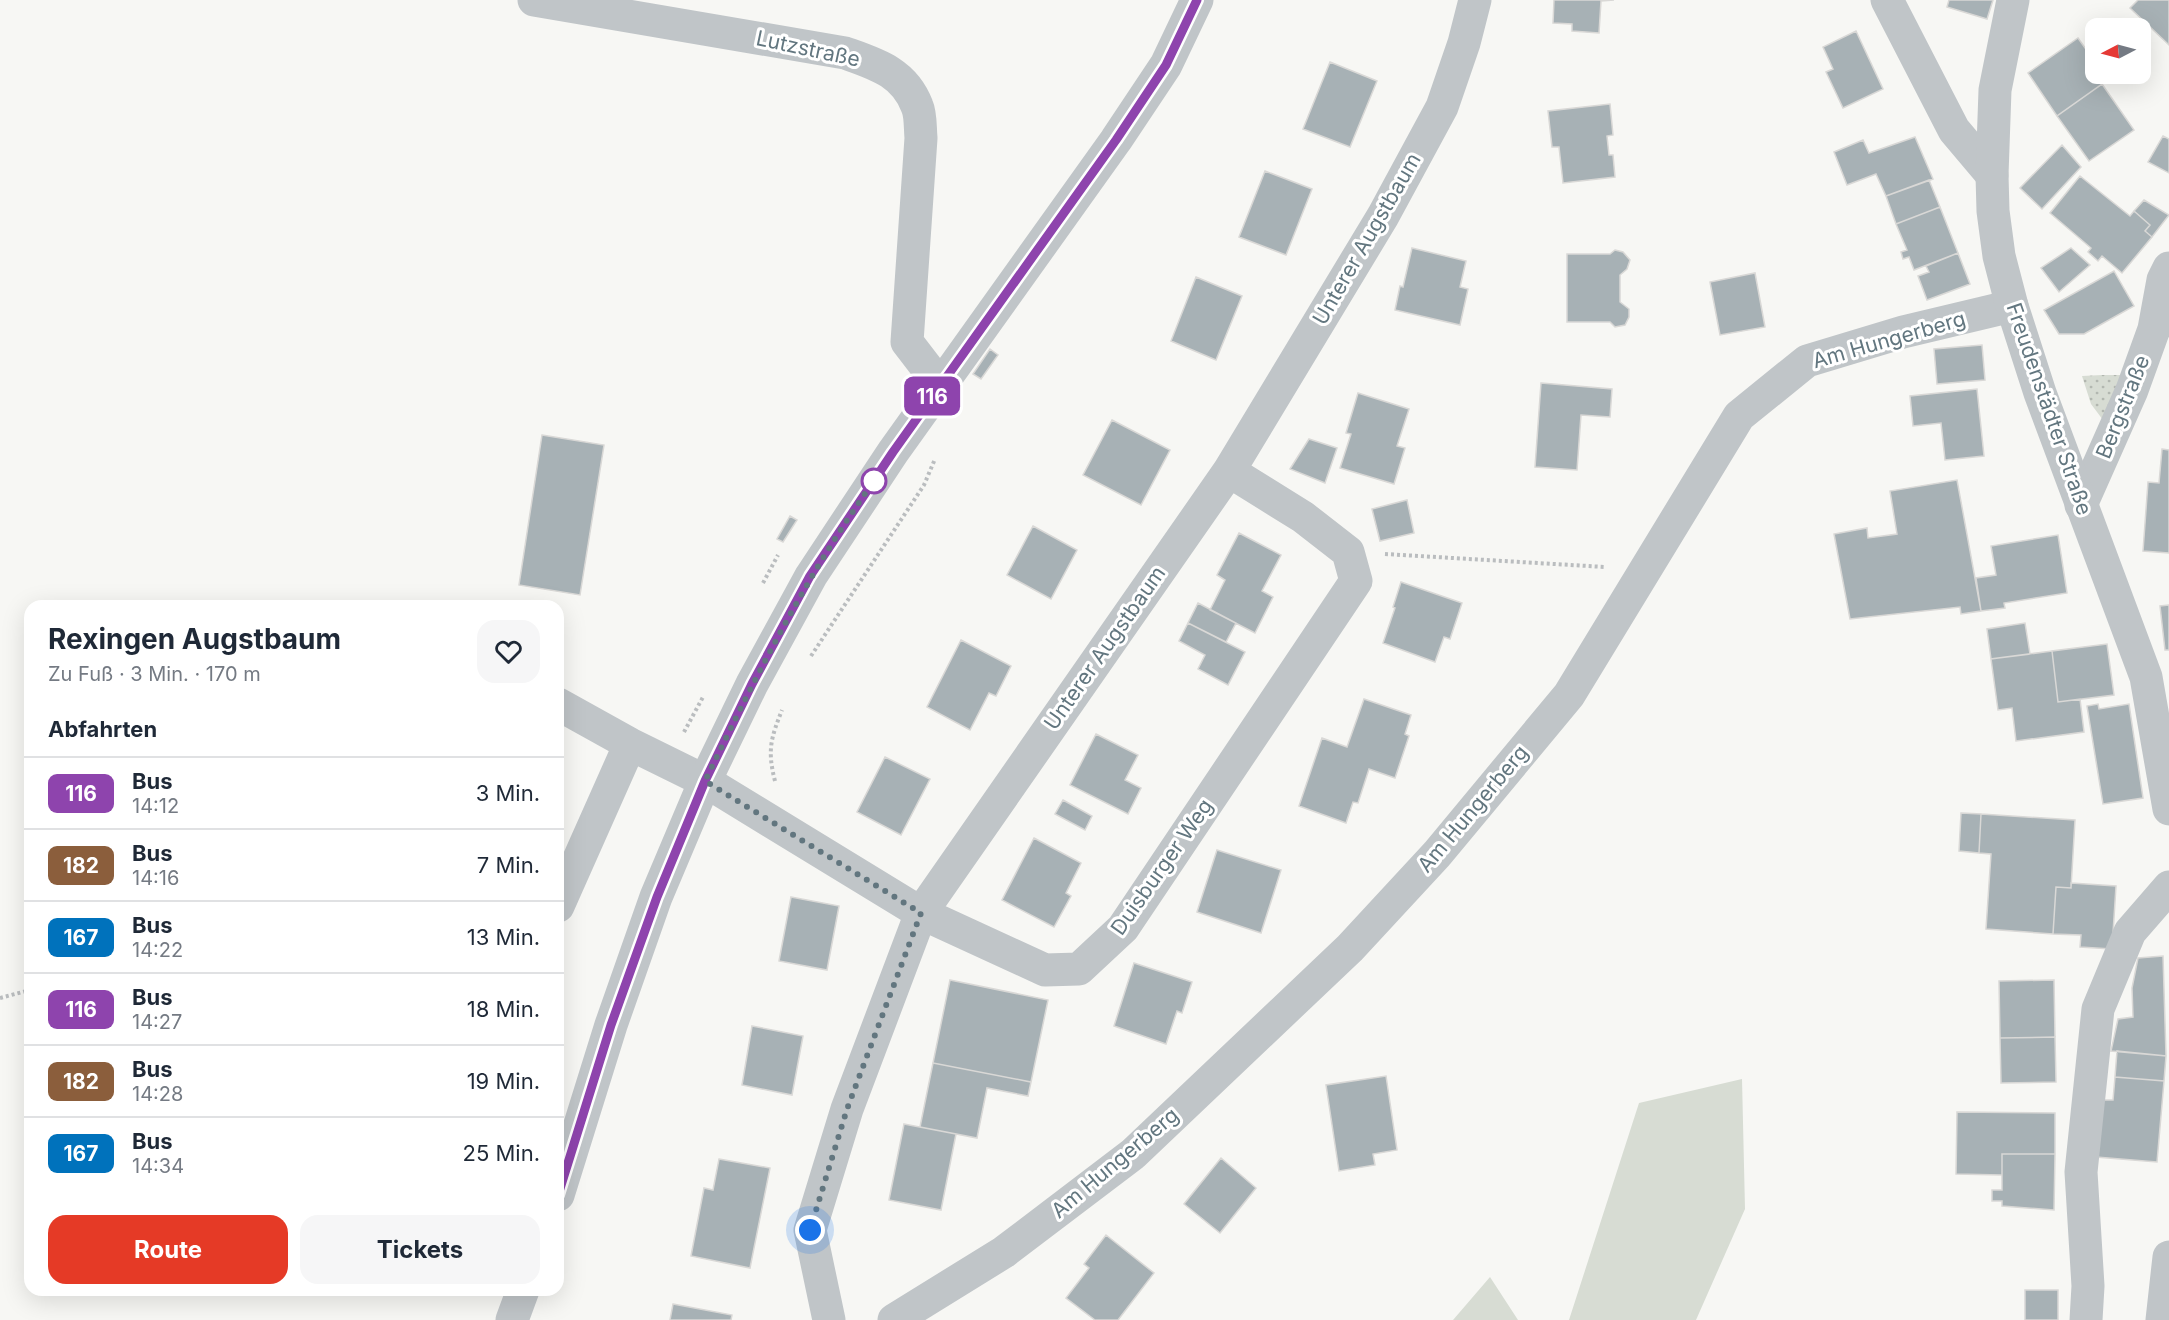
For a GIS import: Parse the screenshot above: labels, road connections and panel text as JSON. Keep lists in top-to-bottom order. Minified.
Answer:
{"streets":{"street":["Lutzstraße","Unterer Augstbaum","Am Hungerberg","Bergstraße","Freudenstädter Straße","Duisburger Weg"]},"crossings":[["Unterer Augstbaum","Duisburger Weg"],["Am Hungerberg","Freudenstädter Straße"],["Bergstraße","Freudenstädter Straße"]],"lines":["bus line 116"],"north":"left","page":{"on_map":"116","heading":[["Rexingen Augstbaum","Zu Fuß · 3 Min. · 170 m"],"Abfahrten"],"list":[{"mark":"116","name":"Bus","note":"14:12","value":"3 Min."},{"mark":"182","name":"Bus","note":"14:16","value":"7 Min."},{"mark":"167","name":"Bus","note":"14:22","value":"13 Min."},{"mark":"116","name":"Bus","note":"14:27","value":"18 Min."},{"mark":"182","name":"Bus","note":"14:28","value":"19 Min."},{"mark":"167","name":"Bus","note":"14:34","value":"25 Min."}],"buttons":["Route","Tickets"]}}
